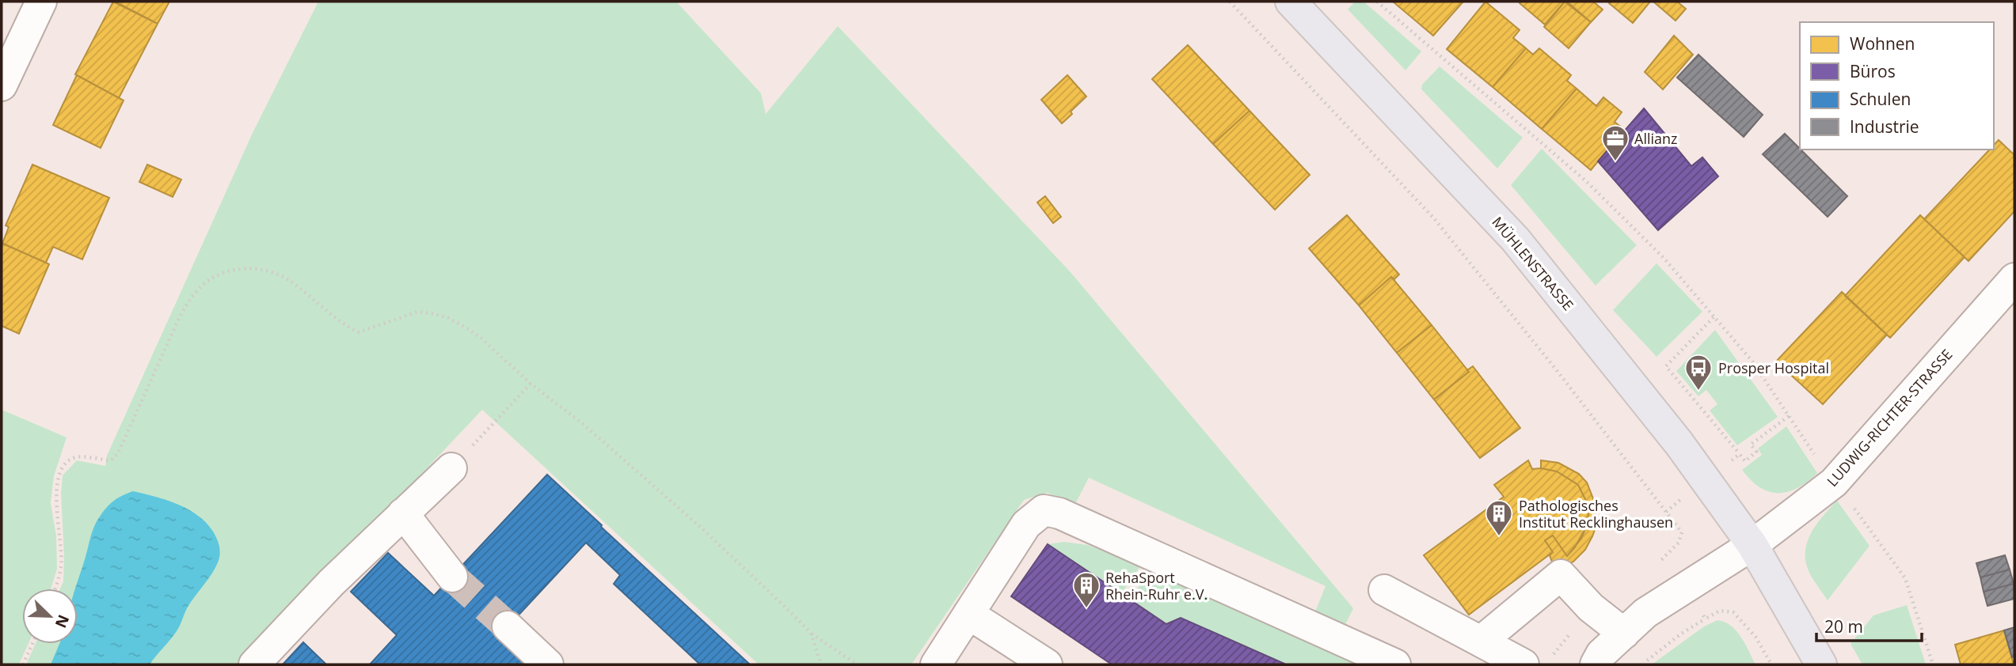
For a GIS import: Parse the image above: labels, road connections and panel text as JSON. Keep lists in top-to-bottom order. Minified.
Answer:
{"streets":{"main road":["MÜHLENSTRASSE"],"street":["LUDWIG-RICHTER-STRASSE"]},"crossings":[["MÜHLENSTRASSE","LUDWIG-RICHTER-STRASSE"]],"places":{"office":["Allianz"],"bus stop":["Prosper Hospital"],"building":["Pathologisches Institut Recklinghausen","RehaSport Rhein-Ruhr e.V."]},"legend":["Wohnen","Büros","Schulen","Industrie"],"scale_bar":"20 m","north":"bottom right"}
